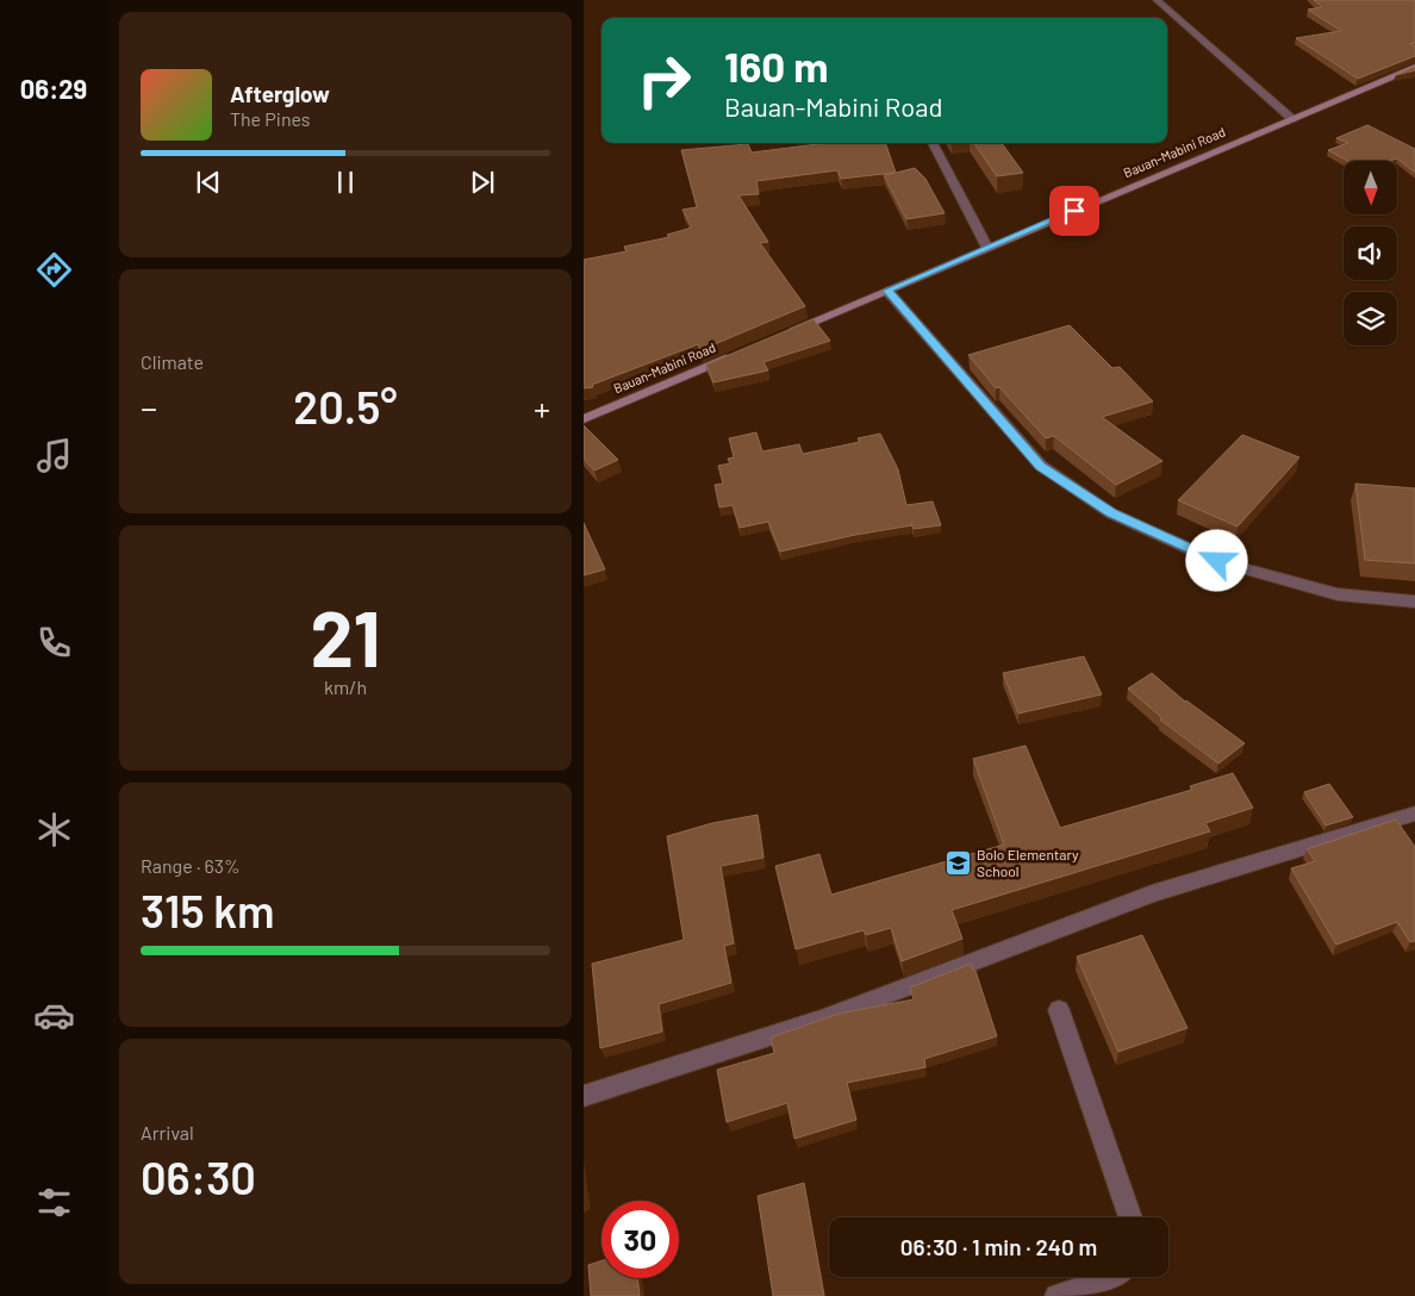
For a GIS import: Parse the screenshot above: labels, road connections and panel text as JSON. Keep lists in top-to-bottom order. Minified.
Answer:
{"streets":{"main road":["Bauan-Mabini Road"]},"places":{"school or university":["Bolo Elementary School"]},"north":"bottom","page":{"tabs":"06:29","turn":["160 m","Bauan-Mabini Road"],"song":["Afterglow","The Pines"],"tile":["Climate",["21","km/h"],["Range · 63%","315 km"],["Arrival","06:30"]],"heat":["−","20.5°","+"],"limit":"30","trip":"06:30 · 1 min · 240 m"}}
